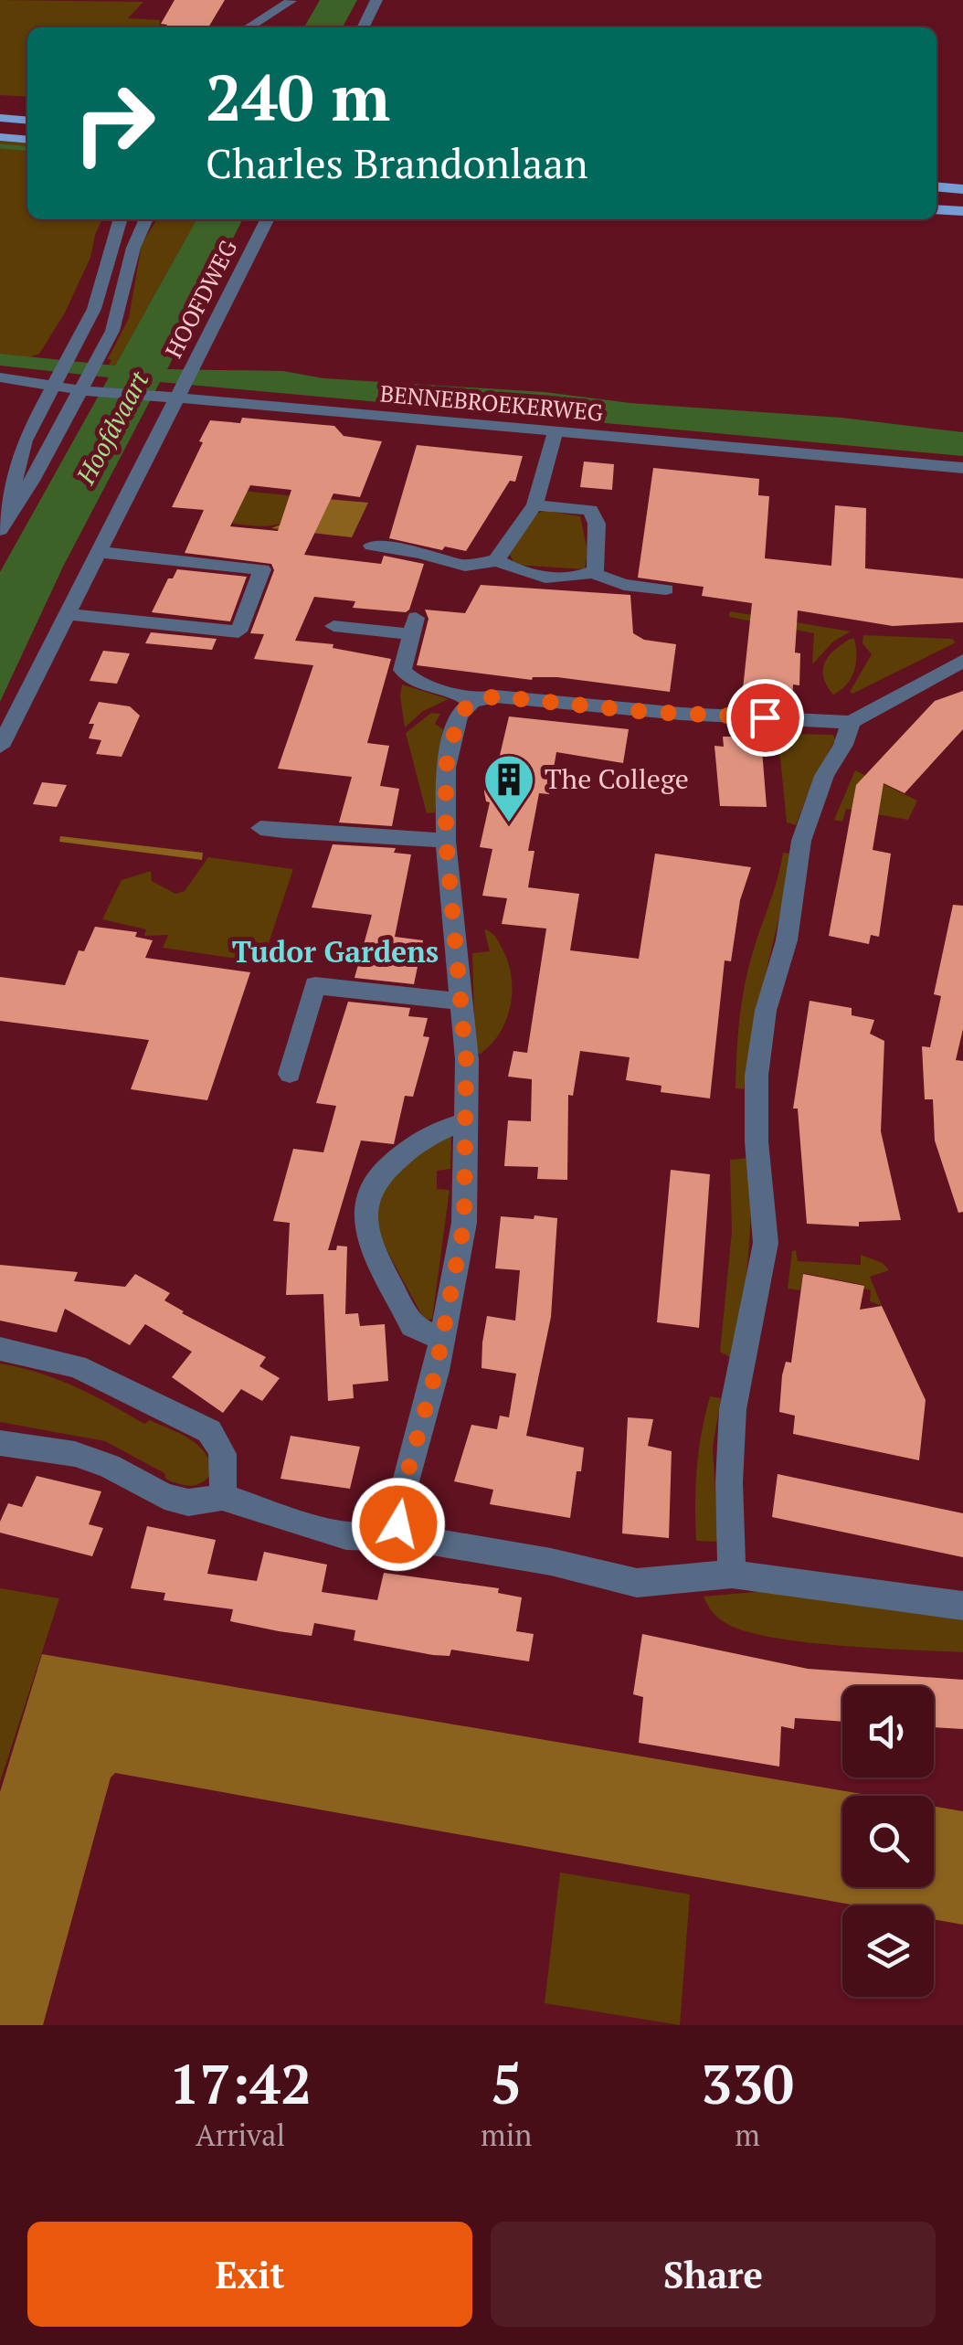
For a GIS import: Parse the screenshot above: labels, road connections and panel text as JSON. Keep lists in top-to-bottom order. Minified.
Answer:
{"streets":{"street":["HOOFDWEG","BENNEBROEKERWEG"]},"crossings":[["HOOFDWEG","BENNEBROEKERWEG"]],"districts":["Tudor Gardens"],"water":["Hoofdvaart"],"places":{"building":["The College"]},"page":{"turn":["240 m","Charles Brandonlaan"],"eta":["17:42","Arrival","5","min","330","m"],"buttons":["Exit","Share"]}}
